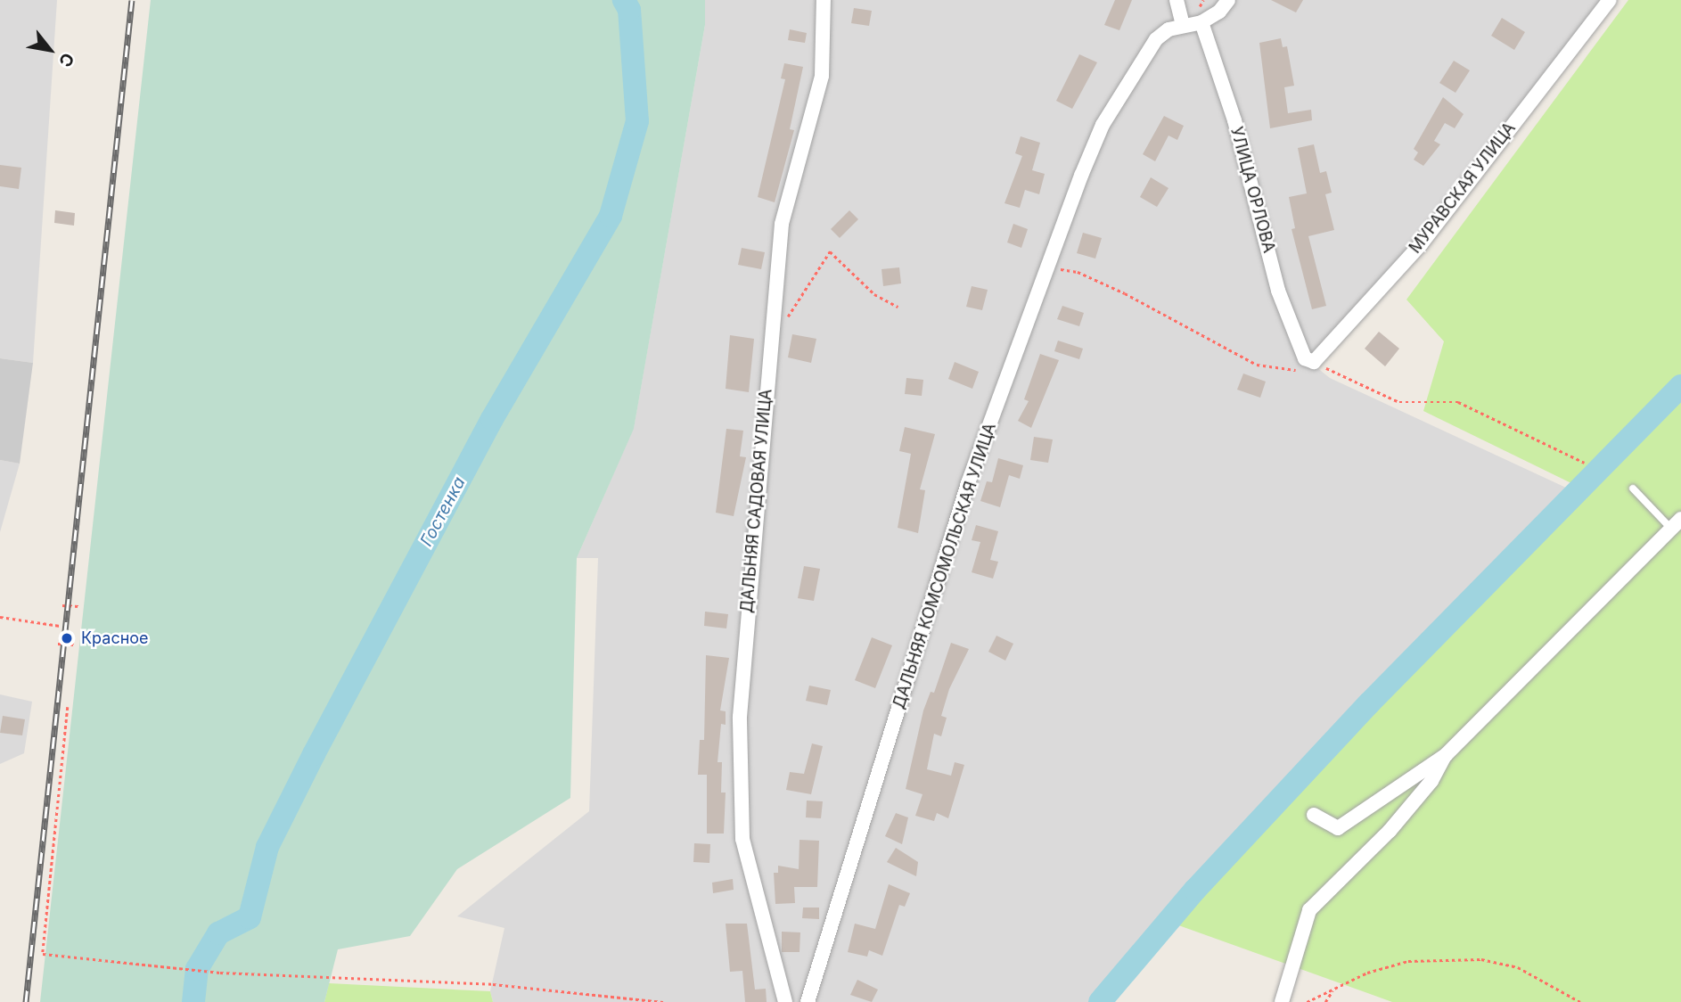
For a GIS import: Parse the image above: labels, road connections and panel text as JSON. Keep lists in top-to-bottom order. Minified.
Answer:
{"streets":{"street":["МУРАВСКАЯ УЛИЦА","УЛИЦА ОРЛОВА","ДАЛЬНЯЯ САДОВАЯ УЛИЦА","ДАЛЬНЯЯ КОМСОМОЛЬСКАЯ УЛИЦА"]},"crossings":[["МУРАВСКАЯ УЛИЦА","УЛИЦА ОРЛОВА"]],"water":["Гостенка"],"places":["Красное"],"north":"bottom right"}
